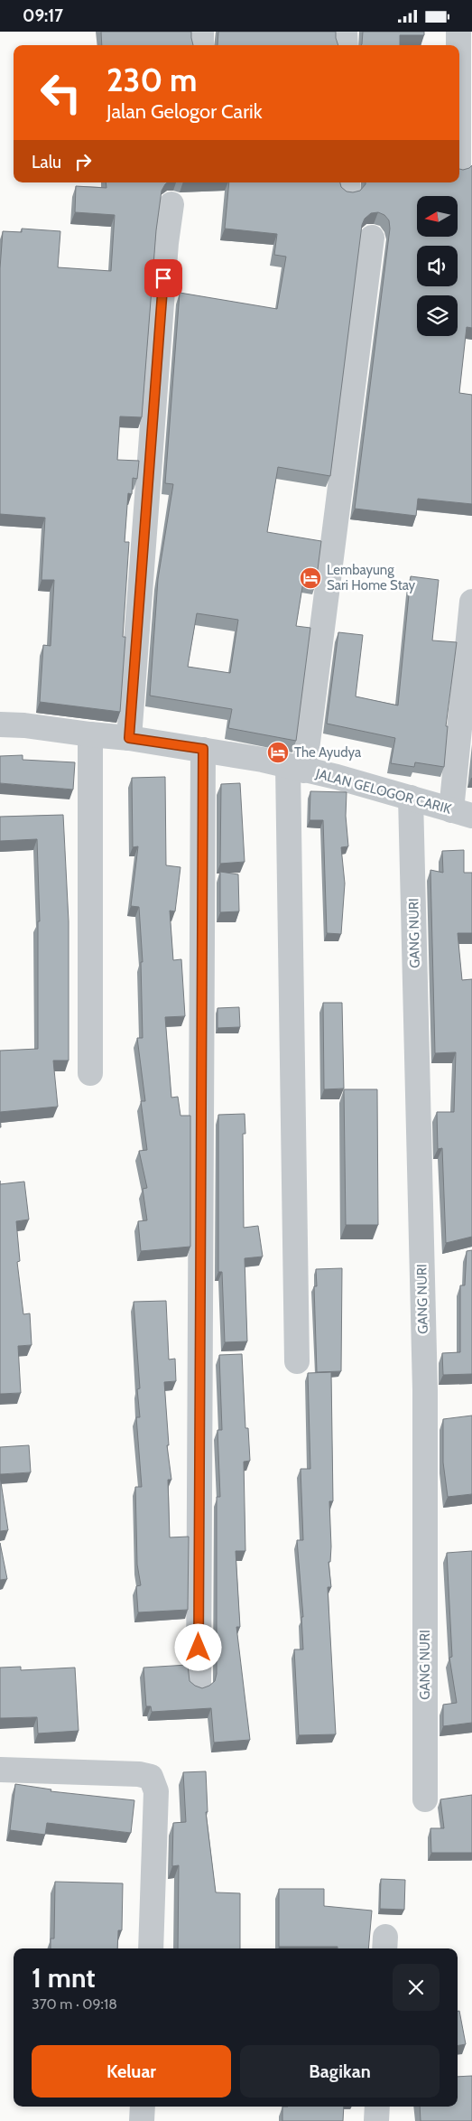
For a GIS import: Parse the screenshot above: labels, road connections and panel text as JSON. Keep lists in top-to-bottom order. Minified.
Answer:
{"streets":{"street":["JALAN GELOGOR CARIK","GANG NURI"]},"crossings":[["JALAN GELOGOR CARIK","GANG NURI"]],"places":{"hotel":["Lembayung Sari Home Stay","The Ayudya"]},"north":"left","page":{"status":"09:17","turn":["230 m","Jalan Gelogor Carik"],"then":"Lalu","heading":["1 mnt","370 m · 09:18"],"buttons":["Keluar","Bagikan"]}}
